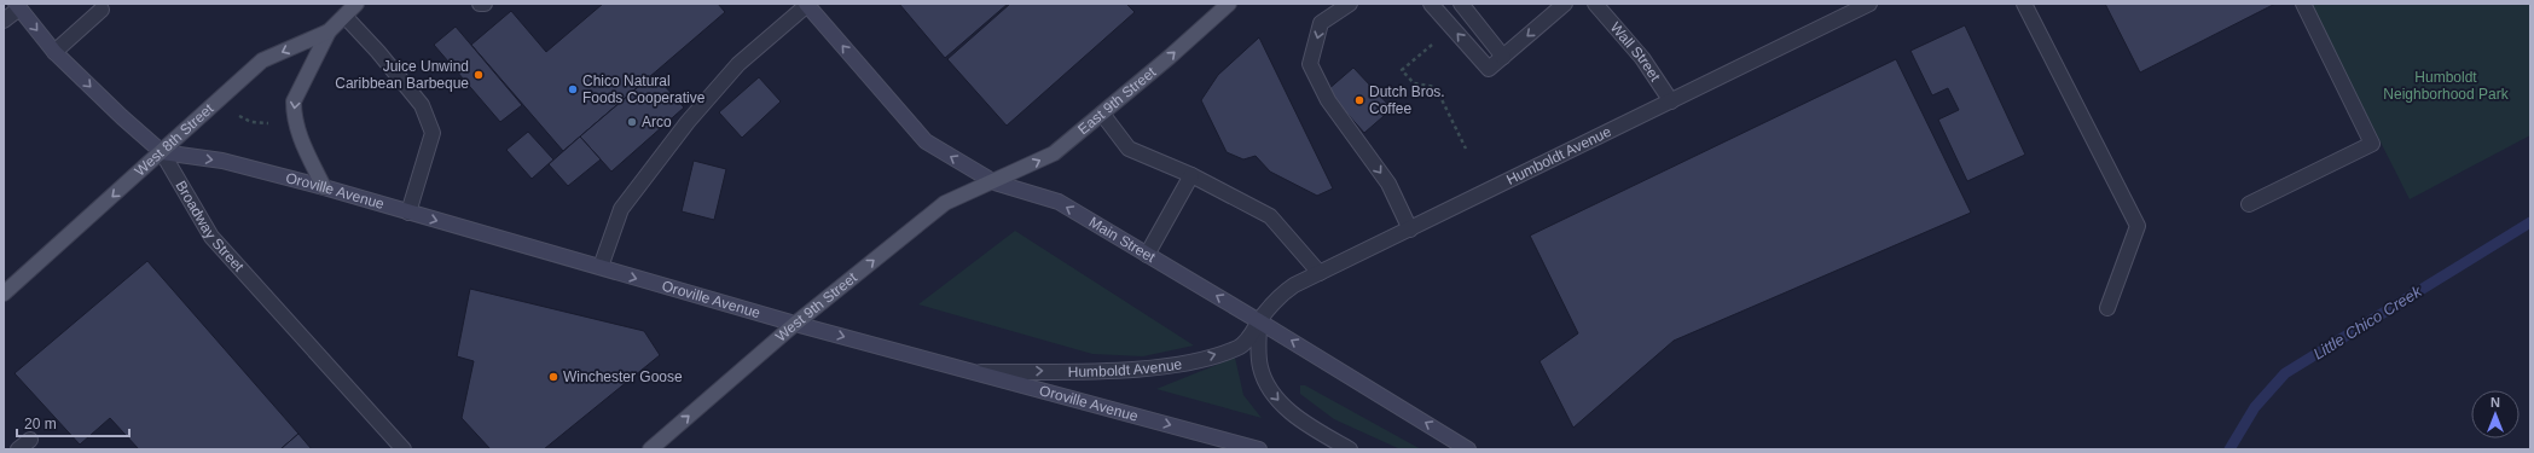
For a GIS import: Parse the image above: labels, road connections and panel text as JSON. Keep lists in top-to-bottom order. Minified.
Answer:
{"streets":{"main road":["East 9th Street","West 8th Street","Oroville Avenue","Broadway Street","Main Street","West 9th Street"],"street":["Wall Street","Humboldt Avenue"]},"crossings":[["Wall Street","Humboldt Avenue"],["East 9th Street","Main Street"],["East 9th Street","West 9th Street"],["West 8th Street","Oroville Avenue"],["West 8th Street","Broadway Street"],["Humboldt Avenue","Oroville Avenue"],["Humboldt Avenue","Main Street"],["Oroville Avenue","Broadway Street"],["Oroville Avenue","West 9th Street"],["Main Street","West 9th Street"]],"one_way":["East 9th Street","West 8th Street","Oroville Avenue","Main Street","West 9th Street"],"water":["Little Chico Creek"],"parks":["Humboldt Neighborhood Park"],"places":["Juice Unwind Caribbean Barbeque","Chico Natural Foods Cooperative","Dutch Bros. Coffee","Arco","Winchester Goose"],"scale_bar":"20 m","north":"top"}
